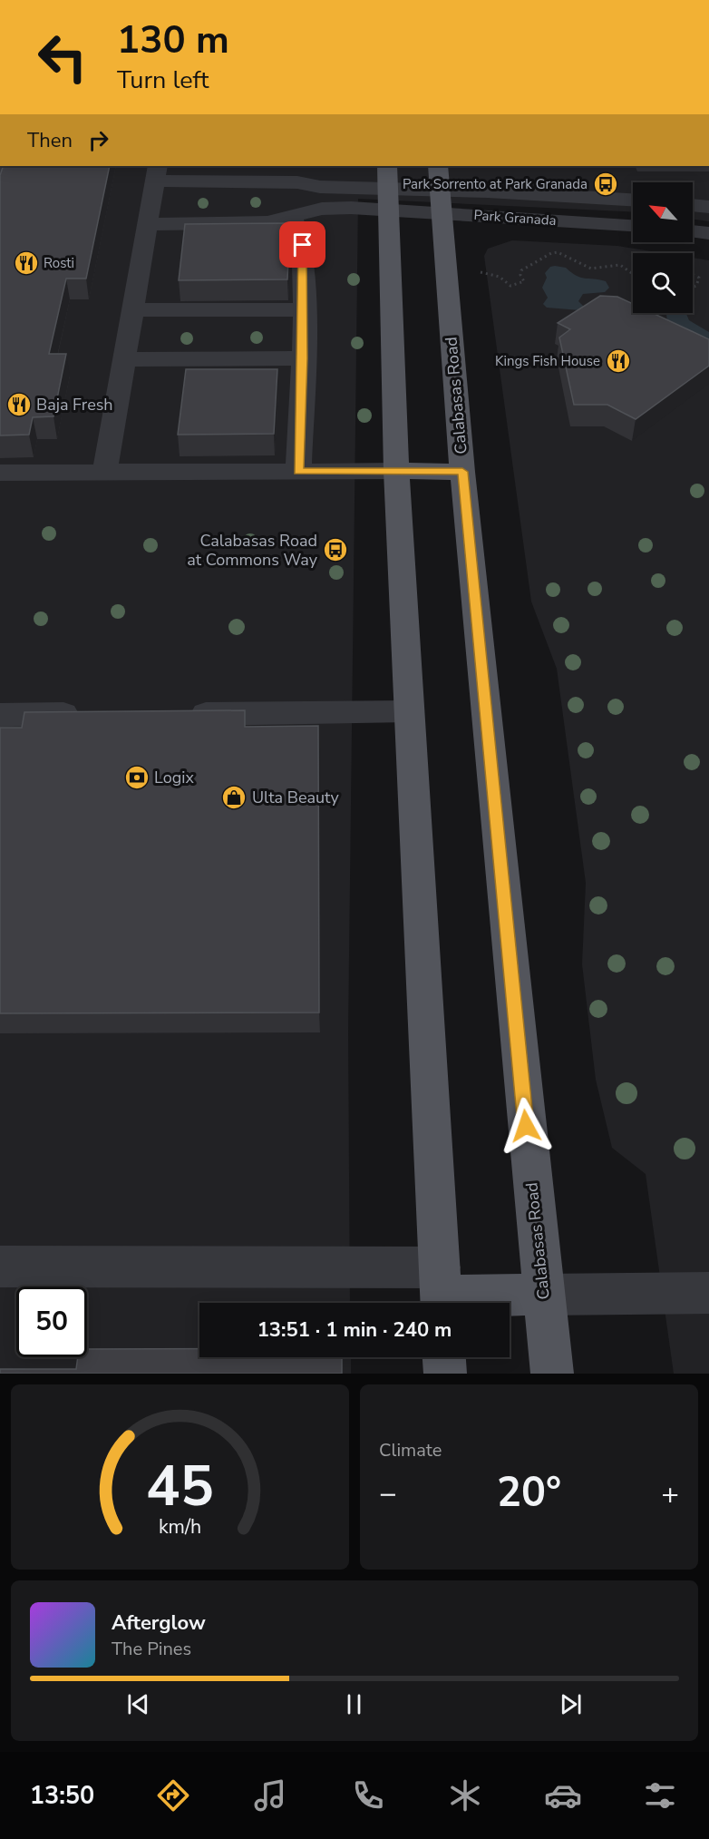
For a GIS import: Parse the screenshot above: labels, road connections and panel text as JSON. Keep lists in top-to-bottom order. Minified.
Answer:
{"streets":{"main road":["Calabasas Road"],"street":["Park Granada"]},"crossings":[["Park Granada","Calabasas Road"]],"places":{"bus stop":["Park Sorrento at Park Granada","Calabasas Road at Commons Way"],"restaurant":["Rosti","Kings Fish House","Baja Fresh"],"bank":["Logix"],"shop":["Ulta Beauty"]},"north":"top left","page":{"turn":["130 m","Turn left"],"then":"Then","limit":"50","trip":"13:51 · 1 min · 240 m","tile":"Climate","heat":["−","20°","+"],"song":["Afterglow","The Pines"],"tabs":"13:50","gauge":["45","km/h"]}}
